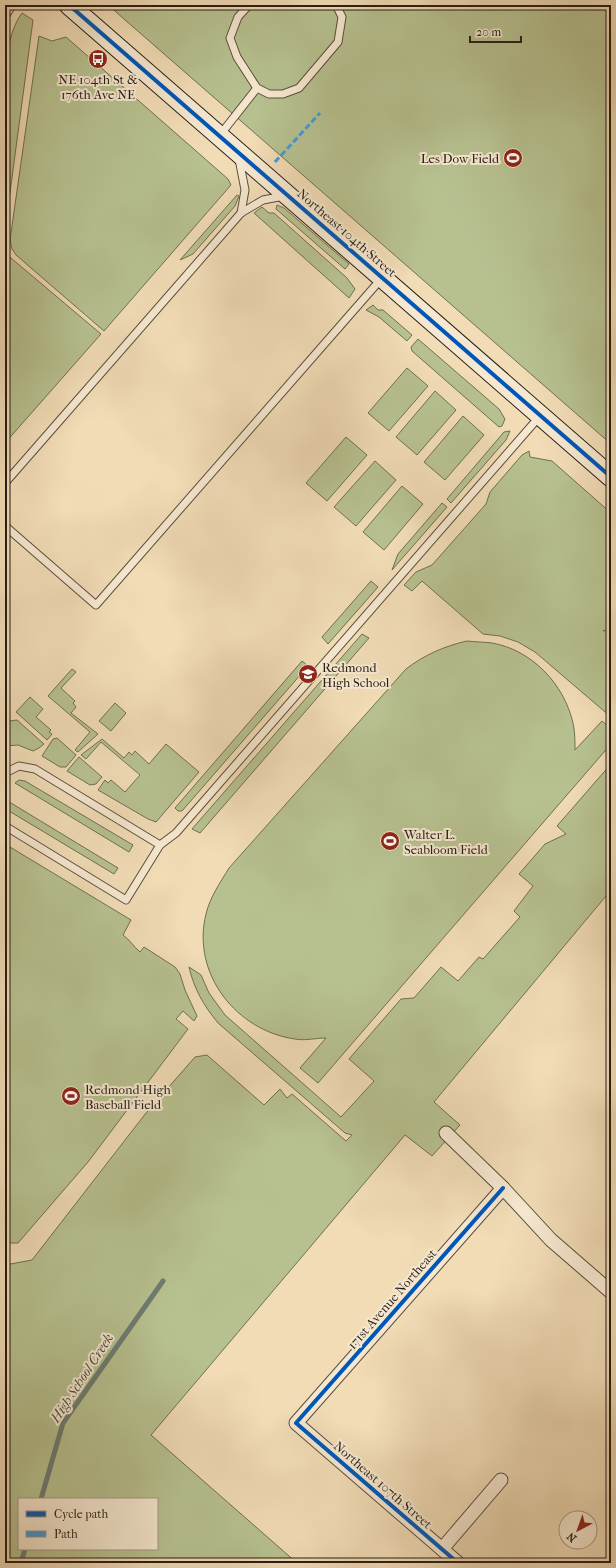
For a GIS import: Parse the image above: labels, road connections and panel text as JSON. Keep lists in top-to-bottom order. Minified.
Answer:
{"streets":{"street":["Northeast 104th Street","171st Avenue Northeast","Northeast 107th Street"]},"crossings":[["171st Avenue Northeast","Northeast 107th Street"]],"water":["High School Creek"],"places":{"bus stop":["NE 104th St & 176th Ave NE"],"sports":["Les Dow Field","Walter L. Seabloom Field","Redmond High Baseball Field"],"school or university":["Redmond High School"]},"legend":["Cycle path","Path"],"scale_bar":"20 m","north":"bottom left"}
